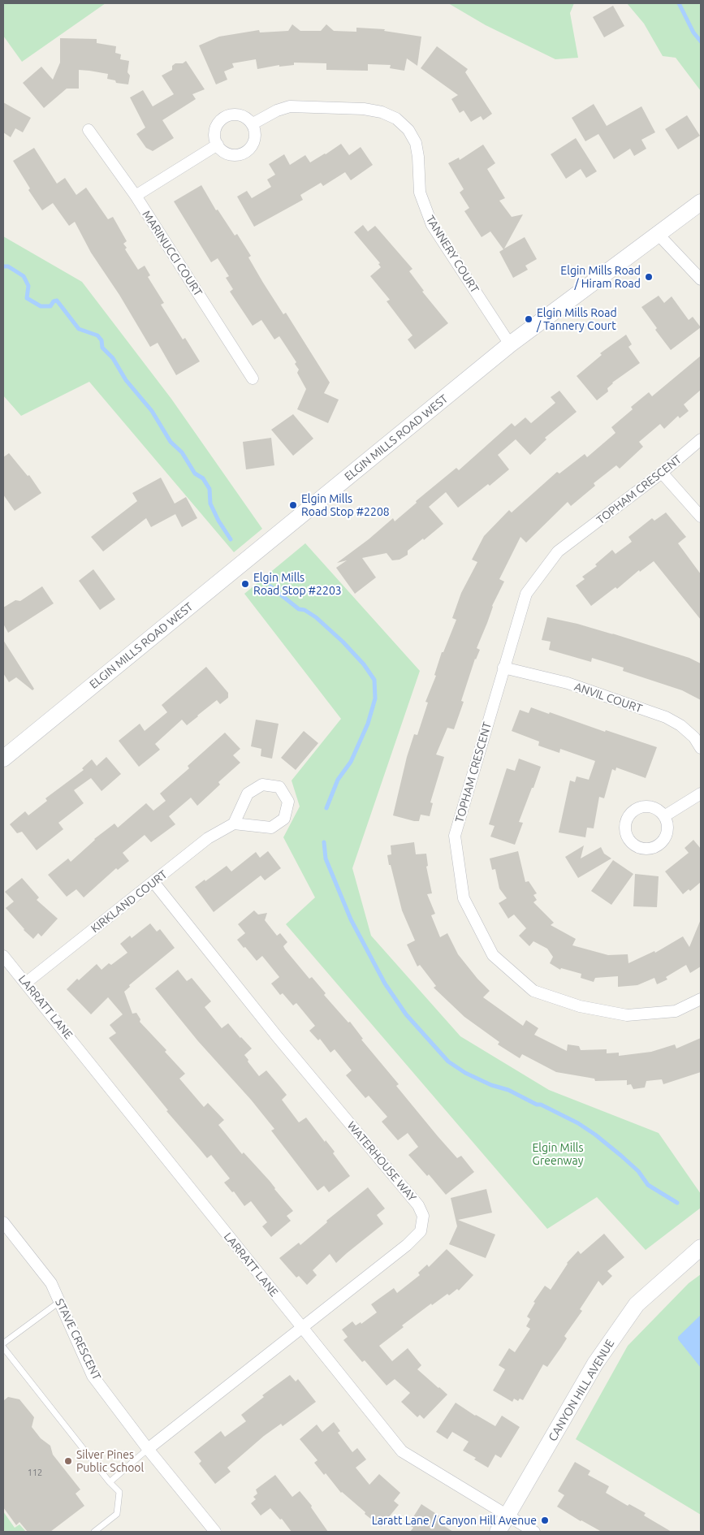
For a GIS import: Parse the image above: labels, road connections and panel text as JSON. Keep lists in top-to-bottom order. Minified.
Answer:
{"streets":{"main road":["ELGIN MILLS ROAD WEST","CANYON HILL AVENUE"],"street":["MARINUCCI COURT","TANNERY COURT","TOPHAM CRESCENT","ANVIL COURT","KIRKLAND COURT","LARRATT LANE","WATERHOUSE WAY","STAVE CRESCENT"]},"crossings":[["TANNERY COURT","ELGIN MILLS ROAD WEST"],["TOPHAM CRESCENT","ANVIL COURT"],["KIRKLAND COURT","LARRATT LANE"],["KIRKLAND COURT","WATERHOUSE WAY"],["LARRATT LANE","WATERHOUSE WAY"],["LARRATT LANE","CANYON HILL AVENUE"],["WATERHOUSE WAY","STAVE CRESCENT"]],"parks":["Elgin Mills Greenway"],"places":["Elgin Mills Road / Hiram Road","Elgin Mills Road / Tannery Court","Elgin Mills Road Stop #2208","Elgin Mills Road Stop #2203","Silver Pines Public School","Laratt Lane / Canyon Hill Avenue"],"house_numbers":["112"]}
